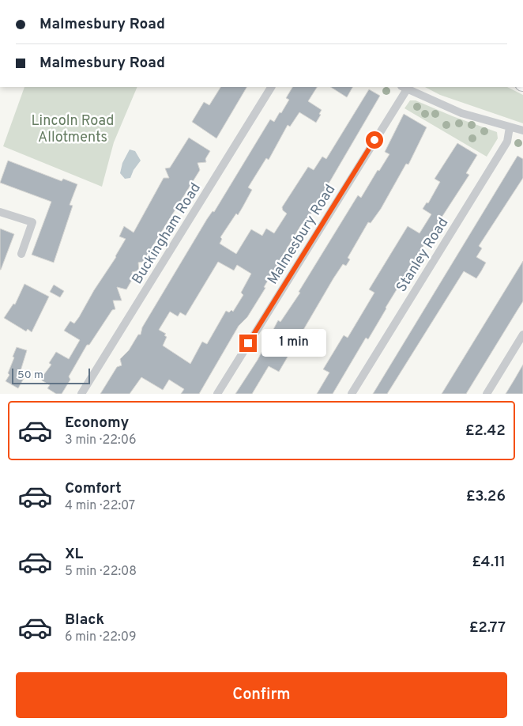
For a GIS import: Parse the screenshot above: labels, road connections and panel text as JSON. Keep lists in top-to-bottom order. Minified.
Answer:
{"streets":{"street":["Buckingham Road","Malmesbury Road","Stanley Road"]},"parks":["Lincoln Road Allotments"],"scale_bar":"50 m","page":{"banner":["Malmesbury Road","Malmesbury Road"],"bubble":"1 min","scale":"50 m","list":[{"name":"Economy","note":"3 min · 22:06","value":"£2.42"},{"name":"Comfort","note":"4 min · 22:07","value":"£3.26"},{"name":"XL","note":"5 min · 22:08","value":"£4.11"},{"name":"Black","note":"6 min · 22:09","value":"£2.77"}],"buttons":"Confirm"}}
